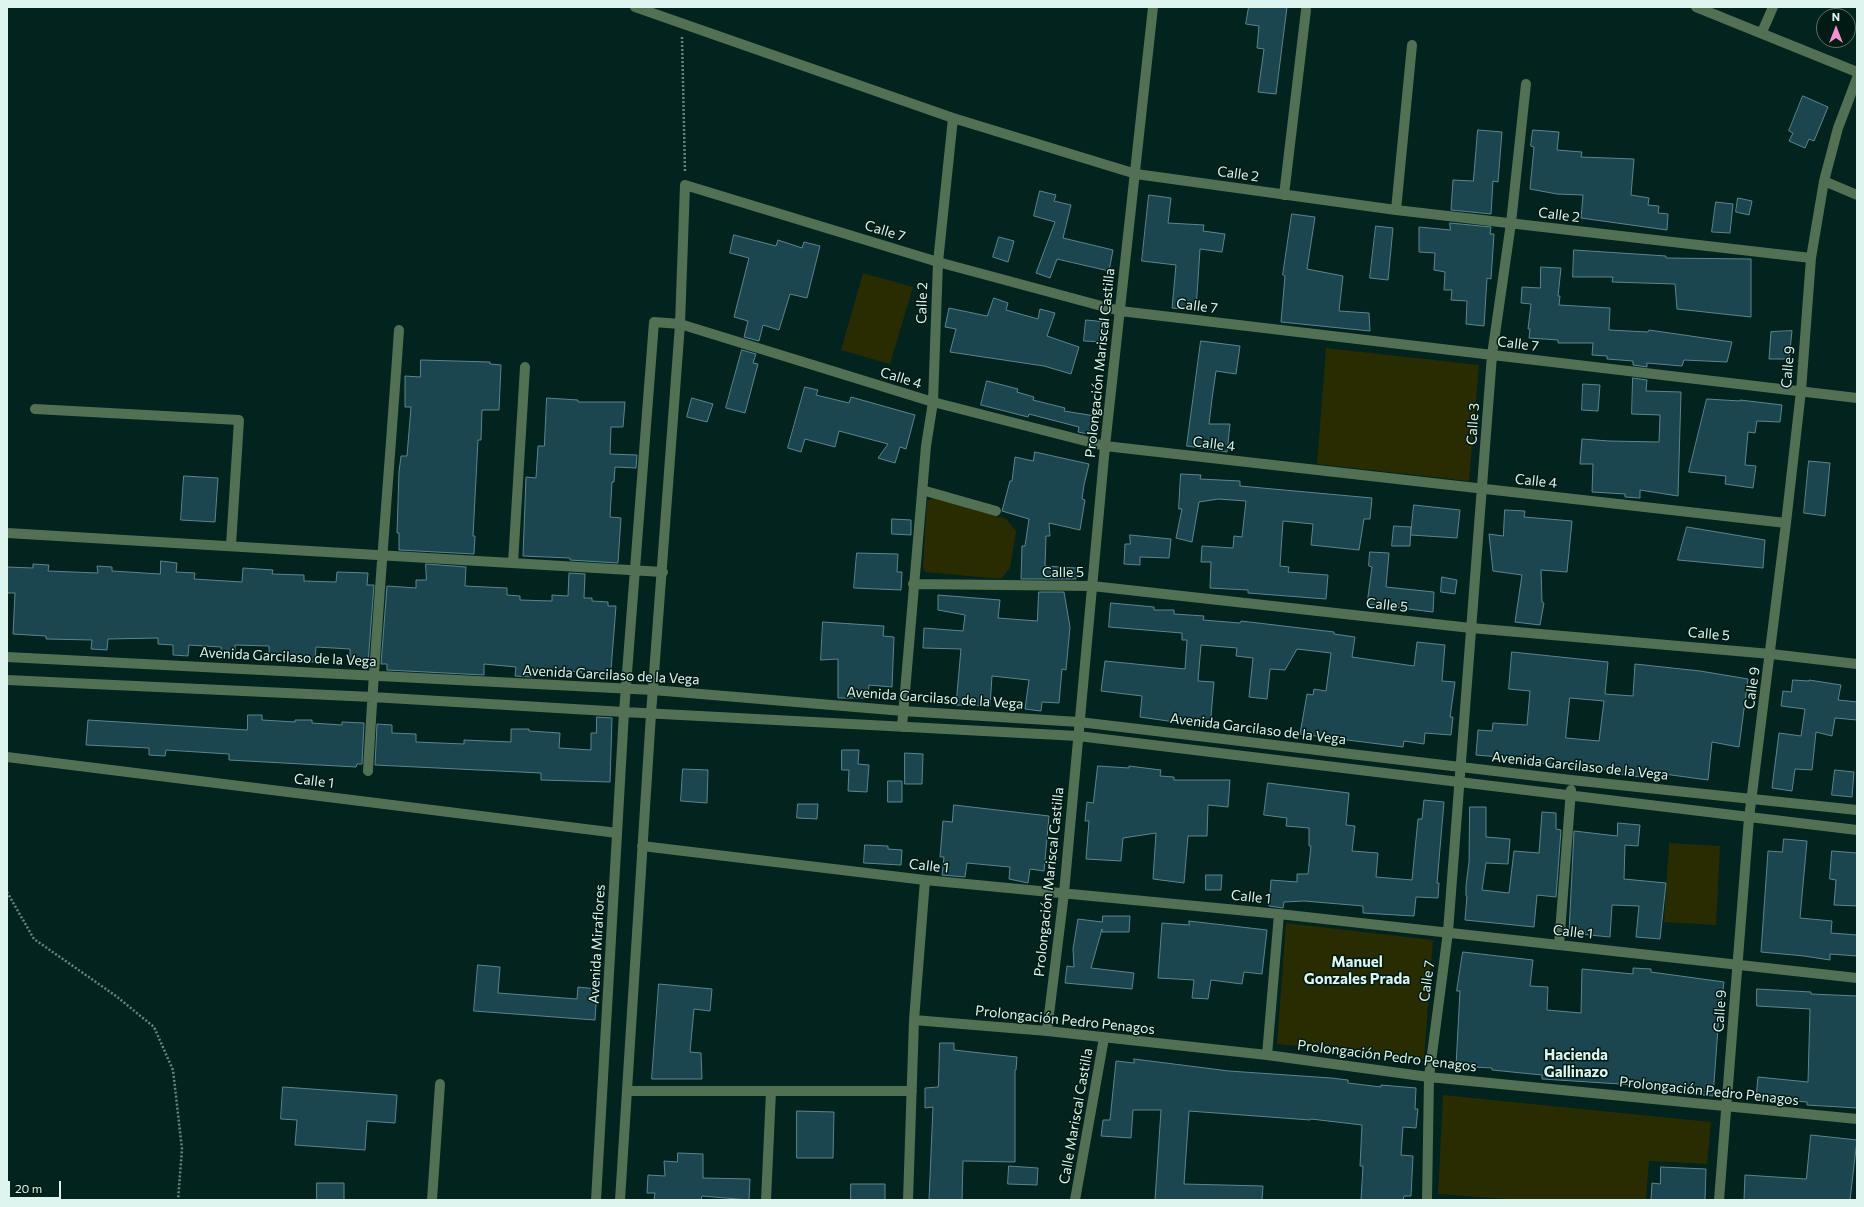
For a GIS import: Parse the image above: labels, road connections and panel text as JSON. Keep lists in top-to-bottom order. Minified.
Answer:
{"streets":{"street":["Calle 2","Calle 7","Prolongación Mariscal Castilla","Calle 9","Calle 4","Calle 3","Calle 5","Avenida Garcilaso de la Vega","Calle 1","Avenida Miraflores","Prolongación Pedro Penagos","Calle Mariscal Castilla"]},"crossings":[["Calle 2","Calle 7"],["Calle 2","Prolongación Mariscal Castilla"],["Calle 2","Calle 9"],["Calle 2","Calle 4"],["Calle 2","Calle 3"],["Calle 2","Calle 5"],["Calle 2","Avenida Garcilaso de la Vega"],["Calle 7","Prolongación Mariscal Castilla"],["Calle 7","Calle 9"],["Calle 7","Calle 3"],["Calle 7","Avenida Garcilaso de la Vega"],["Calle 7","Calle 1"],["Calle 7","Prolongación Pedro Penagos"],["Prolongación Mariscal Castilla","Calle 4"],["Prolongación Mariscal Castilla","Calle 5"],["Prolongación Mariscal Castilla","Avenida Garcilaso de la Vega"],["Prolongación Mariscal Castilla","Calle 1"],["Prolongación Mariscal Castilla","Prolongación Pedro Penagos"],["Calle 9","Calle 4"],["Calle 9","Calle 5"],["Calle 9","Avenida Garcilaso de la Vega"],["Calle 9","Calle 1"],["Calle 9","Prolongación Pedro Penagos"],["Calle 4","Calle 3"],["Calle 4","Avenida Miraflores"],["Calle 3","Calle 5"],["Calle 3","Avenida Garcilaso de la Vega"],["Avenida Garcilaso de la Vega","Avenida Miraflores"],["Calle 1","Avenida Miraflores"],["Prolongación Pedro Penagos","Calle Mariscal Castilla"]],"districts":["Manuel Gonzales Prada","Hacienda Gallinazo"],"scale_bar":"20 m","north":"top"}
